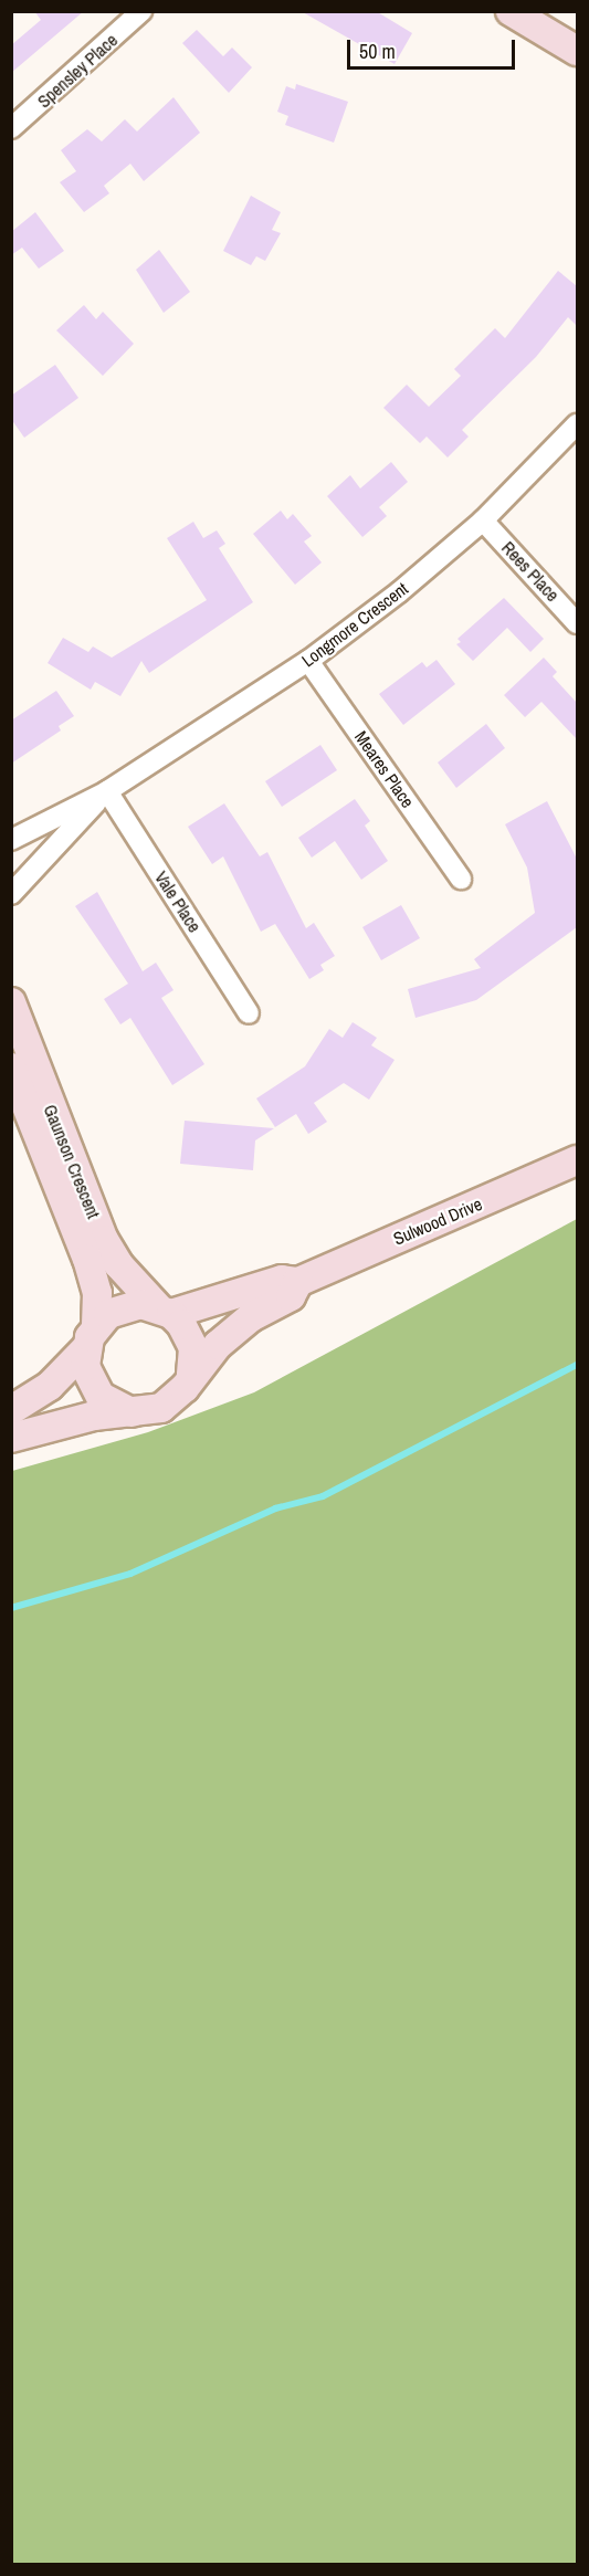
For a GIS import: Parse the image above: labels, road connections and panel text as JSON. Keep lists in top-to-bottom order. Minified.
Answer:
{"streets":{"main road":["Gaunson Crescent","Sulwood Drive"],"street":["Spensley Place","Rees Place","Longmore Crescent","Meares Place","Vale Place"]},"crossings":[["Rees Place","Longmore Crescent"],["Longmore Crescent","Meares Place"],["Longmore Crescent","Vale Place"],["Gaunson Crescent","Sulwood Drive"]],"scale_bar":"50 m"}
